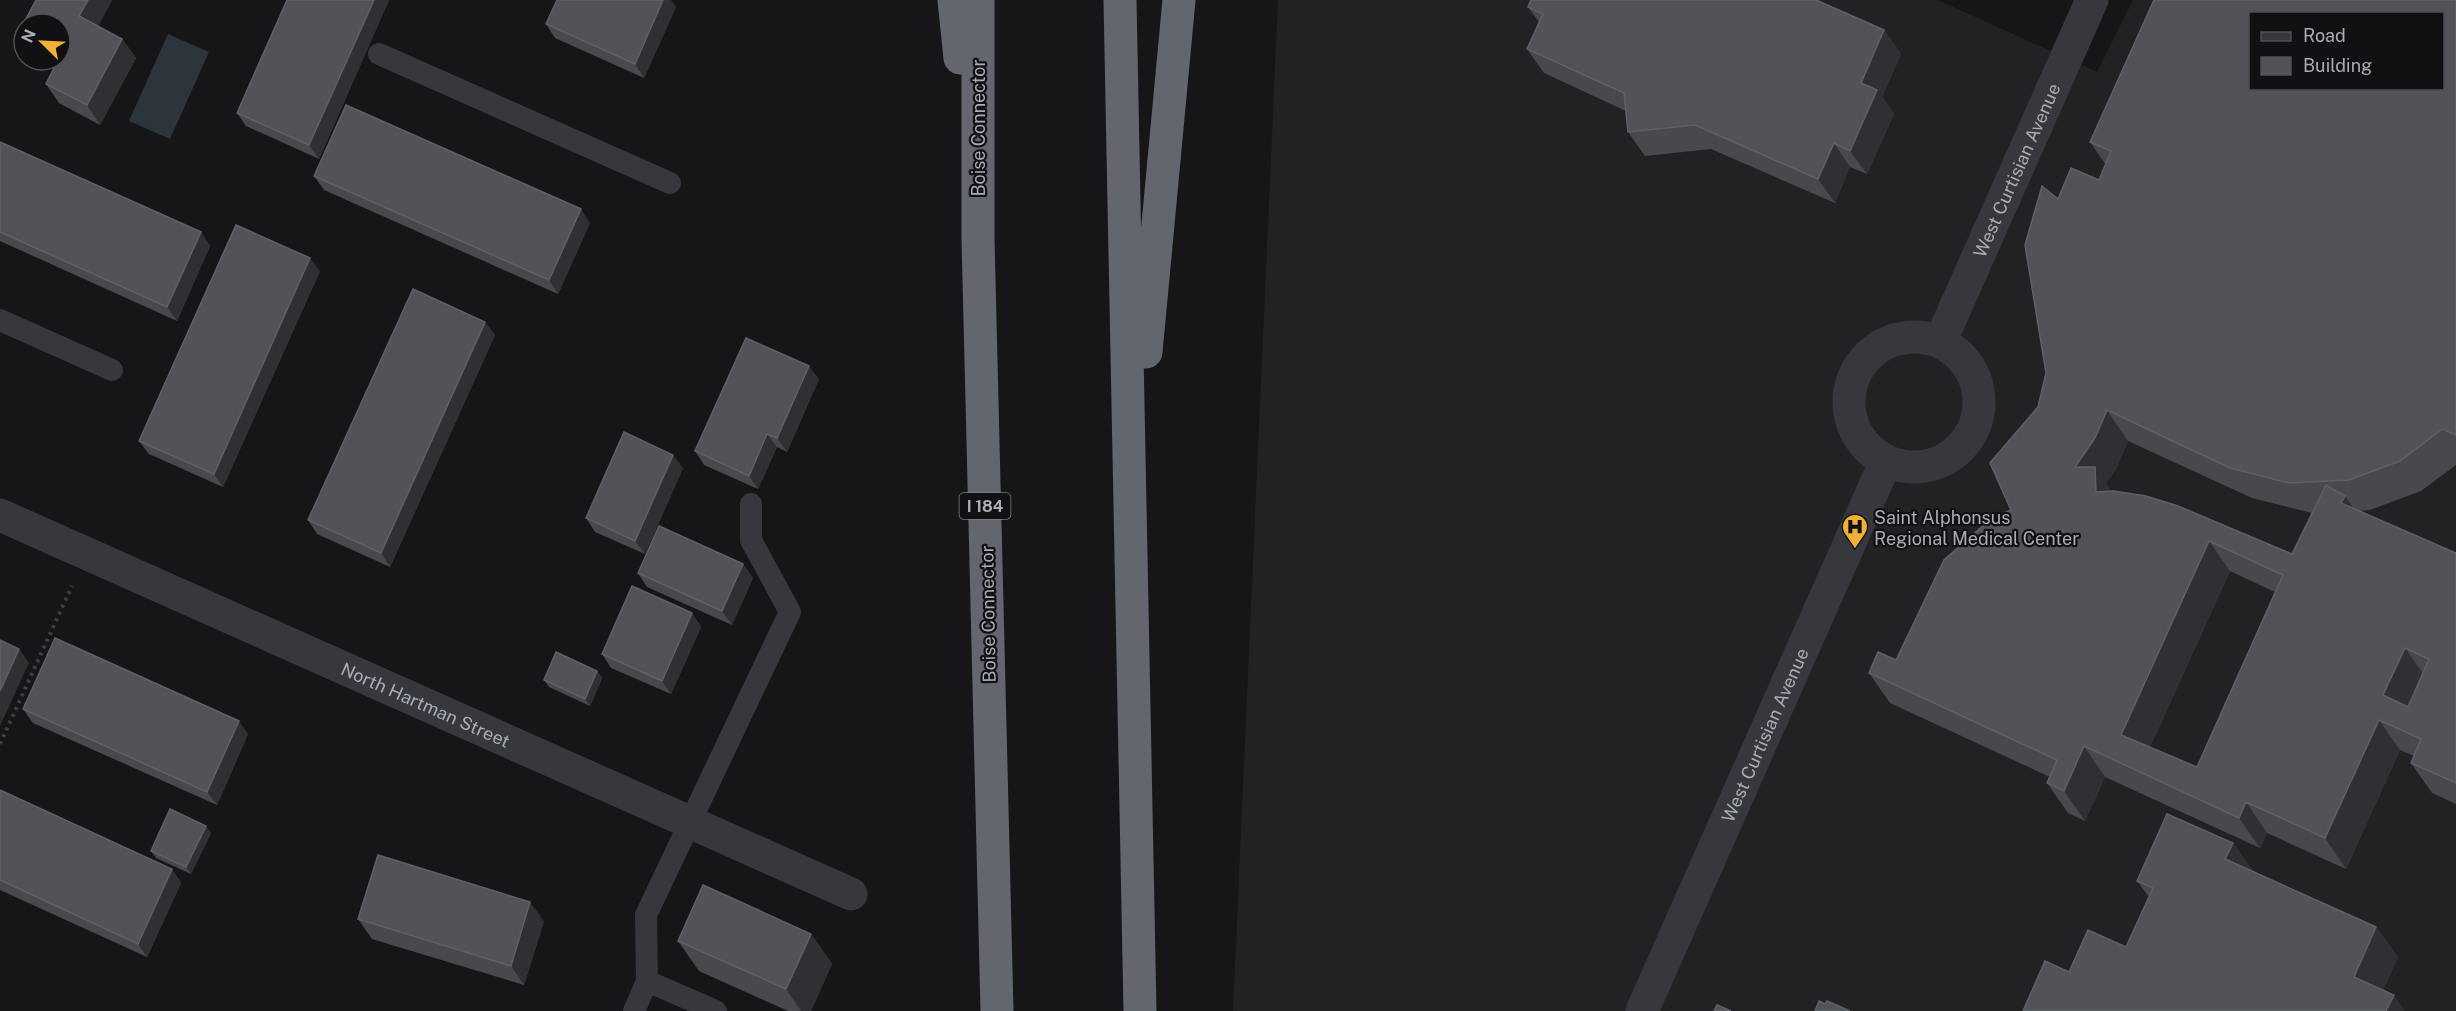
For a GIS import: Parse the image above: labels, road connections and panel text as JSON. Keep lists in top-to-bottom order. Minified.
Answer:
{"streets":{"highway":["Boise Connector","I 184"],"street":["West Curtisian Avenue","North Hartman Street"]},"places":{"hospital":["Saint Alphonsus Regional Medical Center"]},"legend":["Road","Building"],"north":"top left"}
